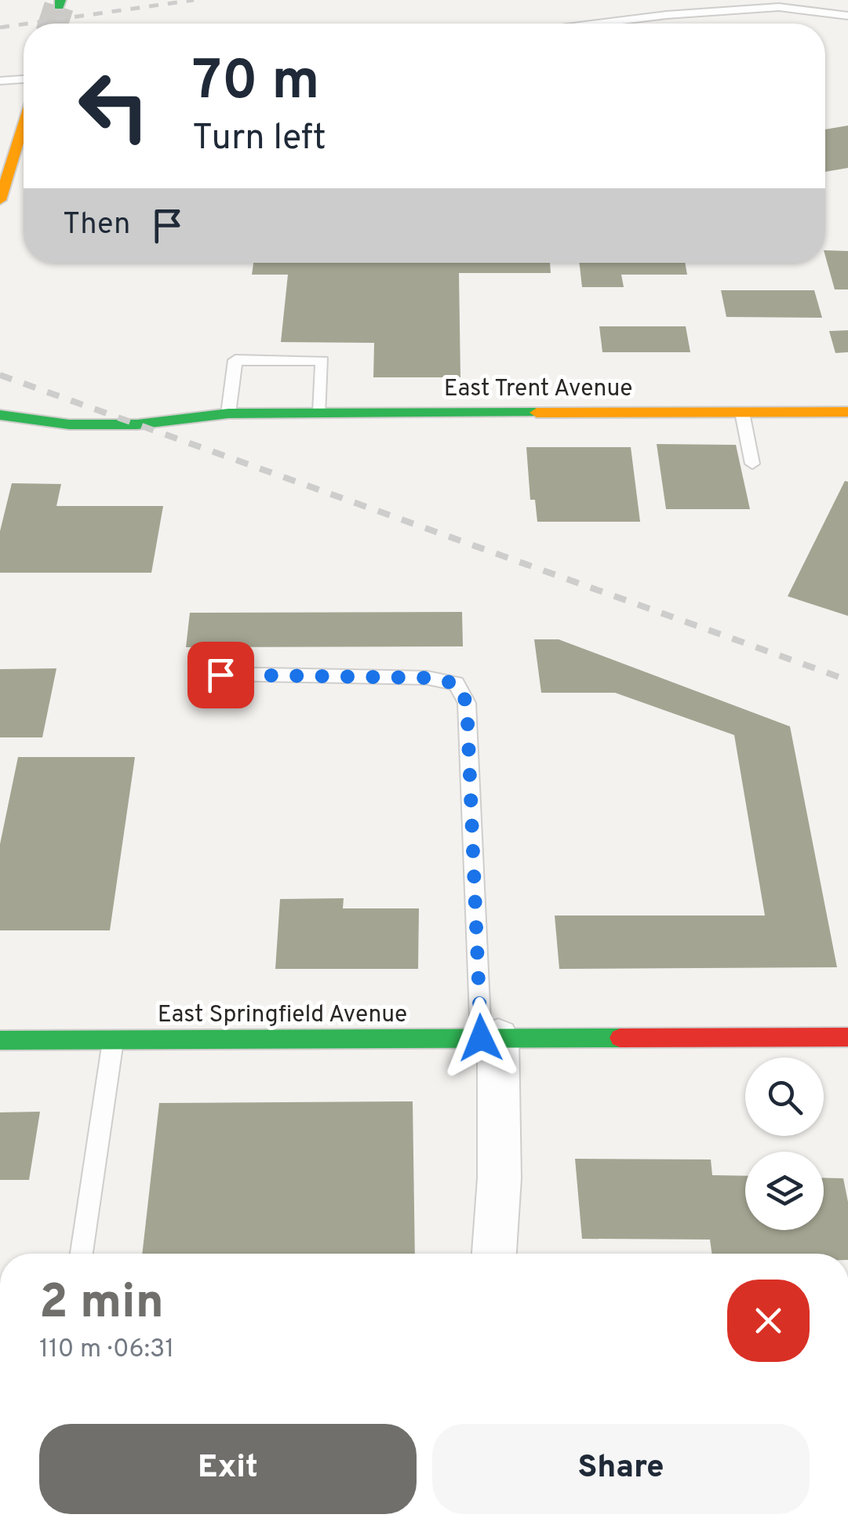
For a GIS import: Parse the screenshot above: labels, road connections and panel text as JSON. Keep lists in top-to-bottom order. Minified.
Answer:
{"streets":{"main road":["East Trent Avenue","East Springfield Avenue"]},"page":{"turn":["70 m","Turn left"],"then":"Then","heading":["2 min","110 m · 06:31"],"buttons":["Exit","Share"]}}
